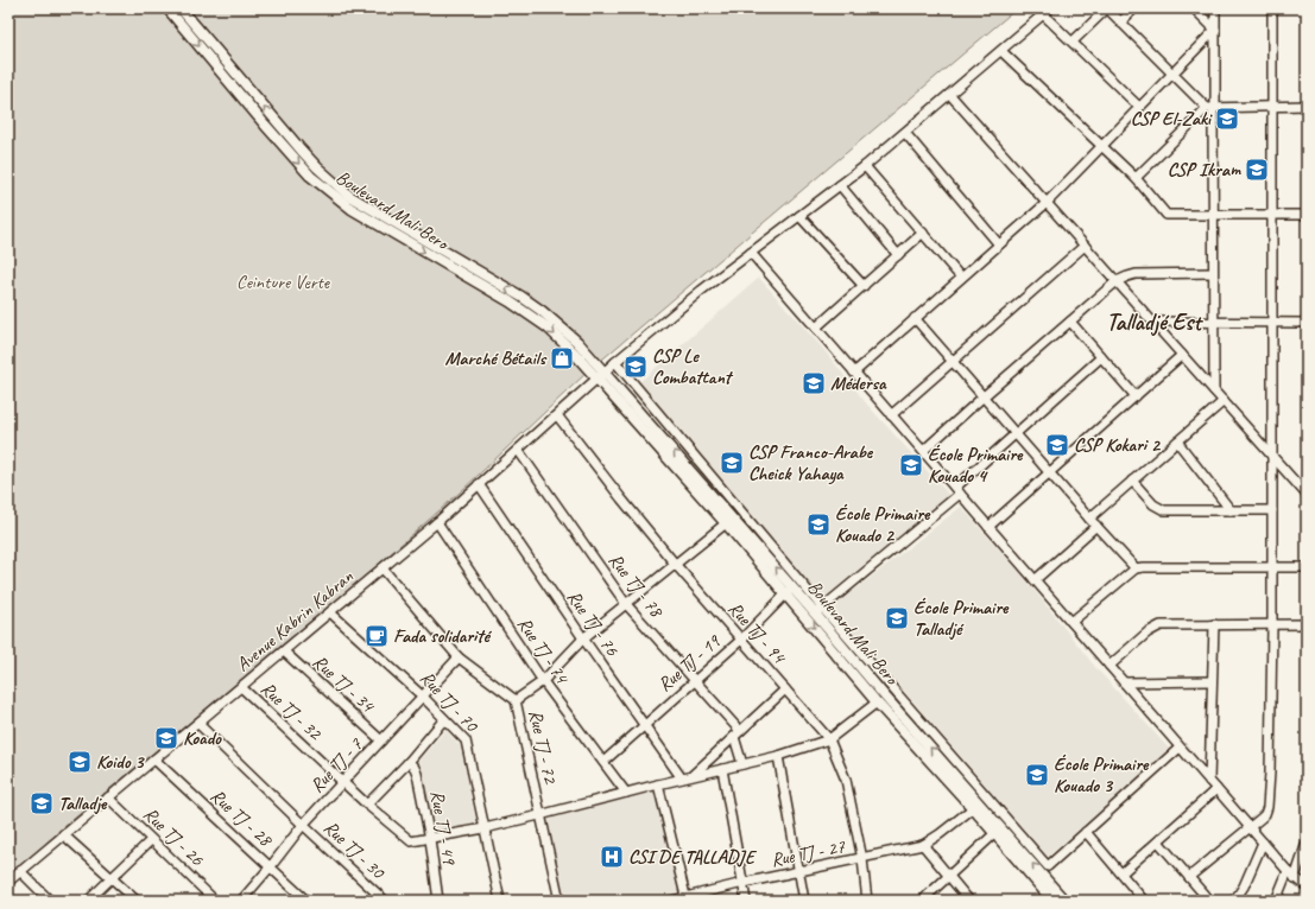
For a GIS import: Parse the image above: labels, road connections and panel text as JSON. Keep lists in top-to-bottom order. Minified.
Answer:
{"streets":{"main road":["Boulevard Mali Bero"],"street":["Rue TJ - 78","Avenue Kabrin Kabran","Rue TJ - 76","Rue TJ - 94","Rue TJ - 74","Rue TJ - 19","Rue TJ - 34","Rue TJ - 70","Rue TJ - 32","Rue TJ - 72","Rue TJ - 7","Rue TJ - 28","Rue TJ - 49","Rue TJ - 26","Rue TJ - 30","Rue TJ - 27"]},"crossings":[["Boulevard Mali Bero","Rue TJ - 19"],["Boulevard Mali Bero","Rue TJ - 32"],["Boulevard Mali Bero","Rue TJ - 27"],["Rue TJ - 78","Avenue Kabrin Kabran"],["Rue TJ - 78","Rue TJ - 19"],["Avenue Kabrin Kabran","Rue TJ - 76"],["Avenue Kabrin Kabran","Rue TJ - 94"],["Avenue Kabrin Kabran","Rue TJ - 74"],["Avenue Kabrin Kabran","Rue TJ - 34"],["Avenue Kabrin Kabran","Rue TJ - 70"],["Avenue Kabrin Kabran","Rue TJ - 32"],["Avenue Kabrin Kabran","Rue TJ - 72"],["Avenue Kabrin Kabran","Rue TJ - 28"],["Avenue Kabrin Kabran","Rue TJ - 26"],["Avenue Kabrin Kabran","Rue TJ - 30"],["Rue TJ - 76","Rue TJ - 19"],["Rue TJ - 76","Rue TJ - 32"],["Rue TJ - 94","Rue TJ - 19"],["Rue TJ - 94","Rue TJ - 32"],["Rue TJ - 94","Rue TJ - 27"],["Rue TJ - 74","Rue TJ - 19"],["Rue TJ - 74","Rue TJ - 32"],["Rue TJ - 34","Rue TJ - 7"],["Rue TJ - 70","Rue TJ - 32"],["Rue TJ - 70","Rue TJ - 7"],["Rue TJ - 32","Rue TJ - 72"],["Rue TJ - 32","Rue TJ - 7"],["Rue TJ - 32","Rue TJ - 49"],["Rue TJ - 72","Rue TJ - 7"],["Rue TJ - 7","Rue TJ - 28"],["Rue TJ - 7","Rue TJ - 30"]],"districts":["Talladjé Est"],"parks":["Ceinture Verte"],"places":{"school or university":["CSP El-Zaki","CSP Ikram","CSP Le Combattant","Médersa","CSP Kokari 2","CSP Franco-Arabe Cheick Yahaya","École Primaire Kouado 4","École Primaire Kouado 2","École Primaire Talladjé","Koado","Koido 3","École Primaire Kouado 3","Talladje"],"shop":["Marché Bétails"],"cafe":["Fada solidarité"],"hospital":["CSI DE TALLADJE"]}}
